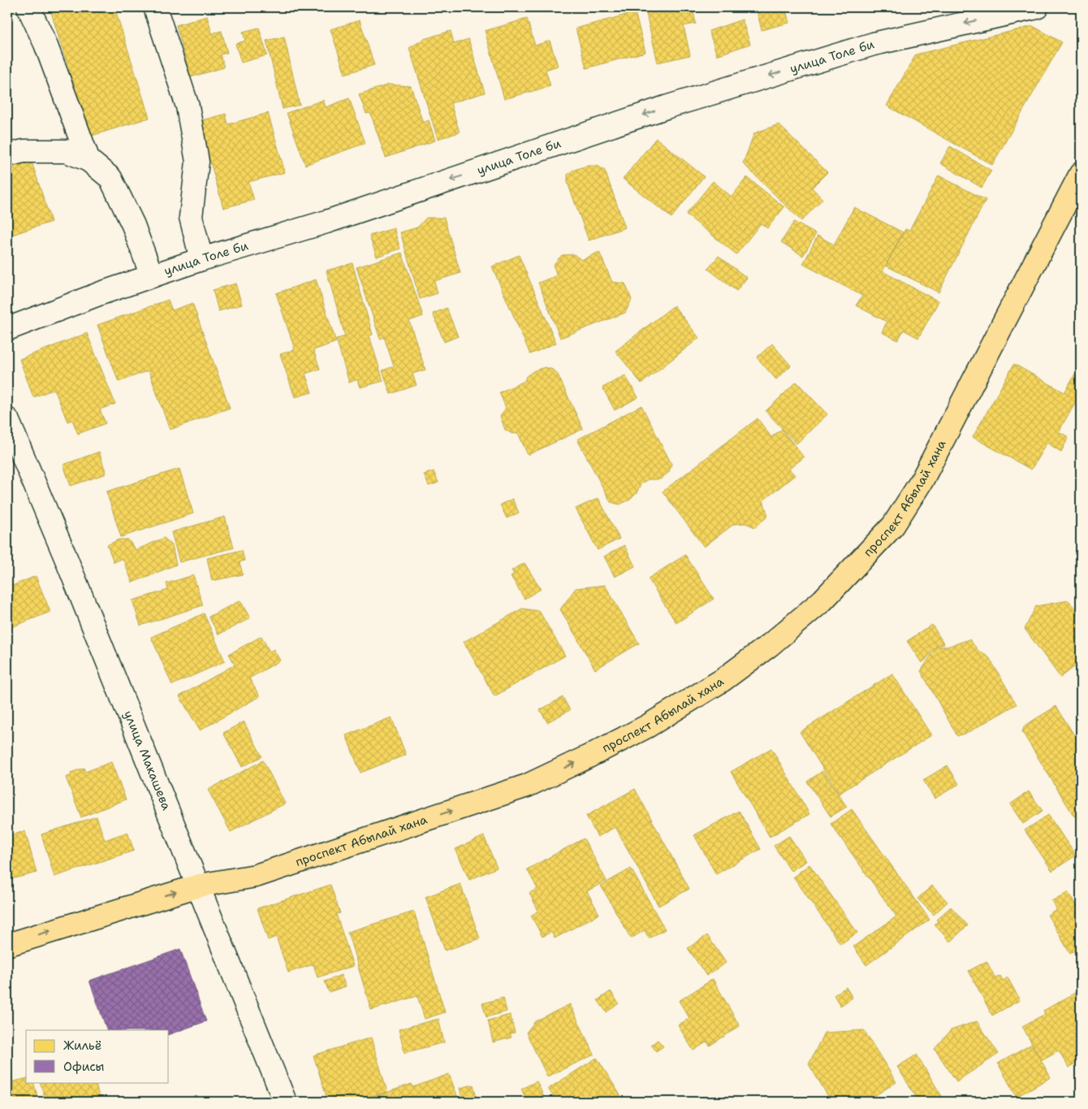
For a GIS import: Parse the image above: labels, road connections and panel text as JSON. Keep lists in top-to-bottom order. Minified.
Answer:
{"streets":{"main road":["проспект Абылай хана"],"street":["улица Толе би","улица Макашева"]},"crossings":[["проспект Абылай хана","улица Макашева"]],"one_way":["улица Толе би","проспект Абылай хана"],"legend":["Жильё","Офисы"]}
